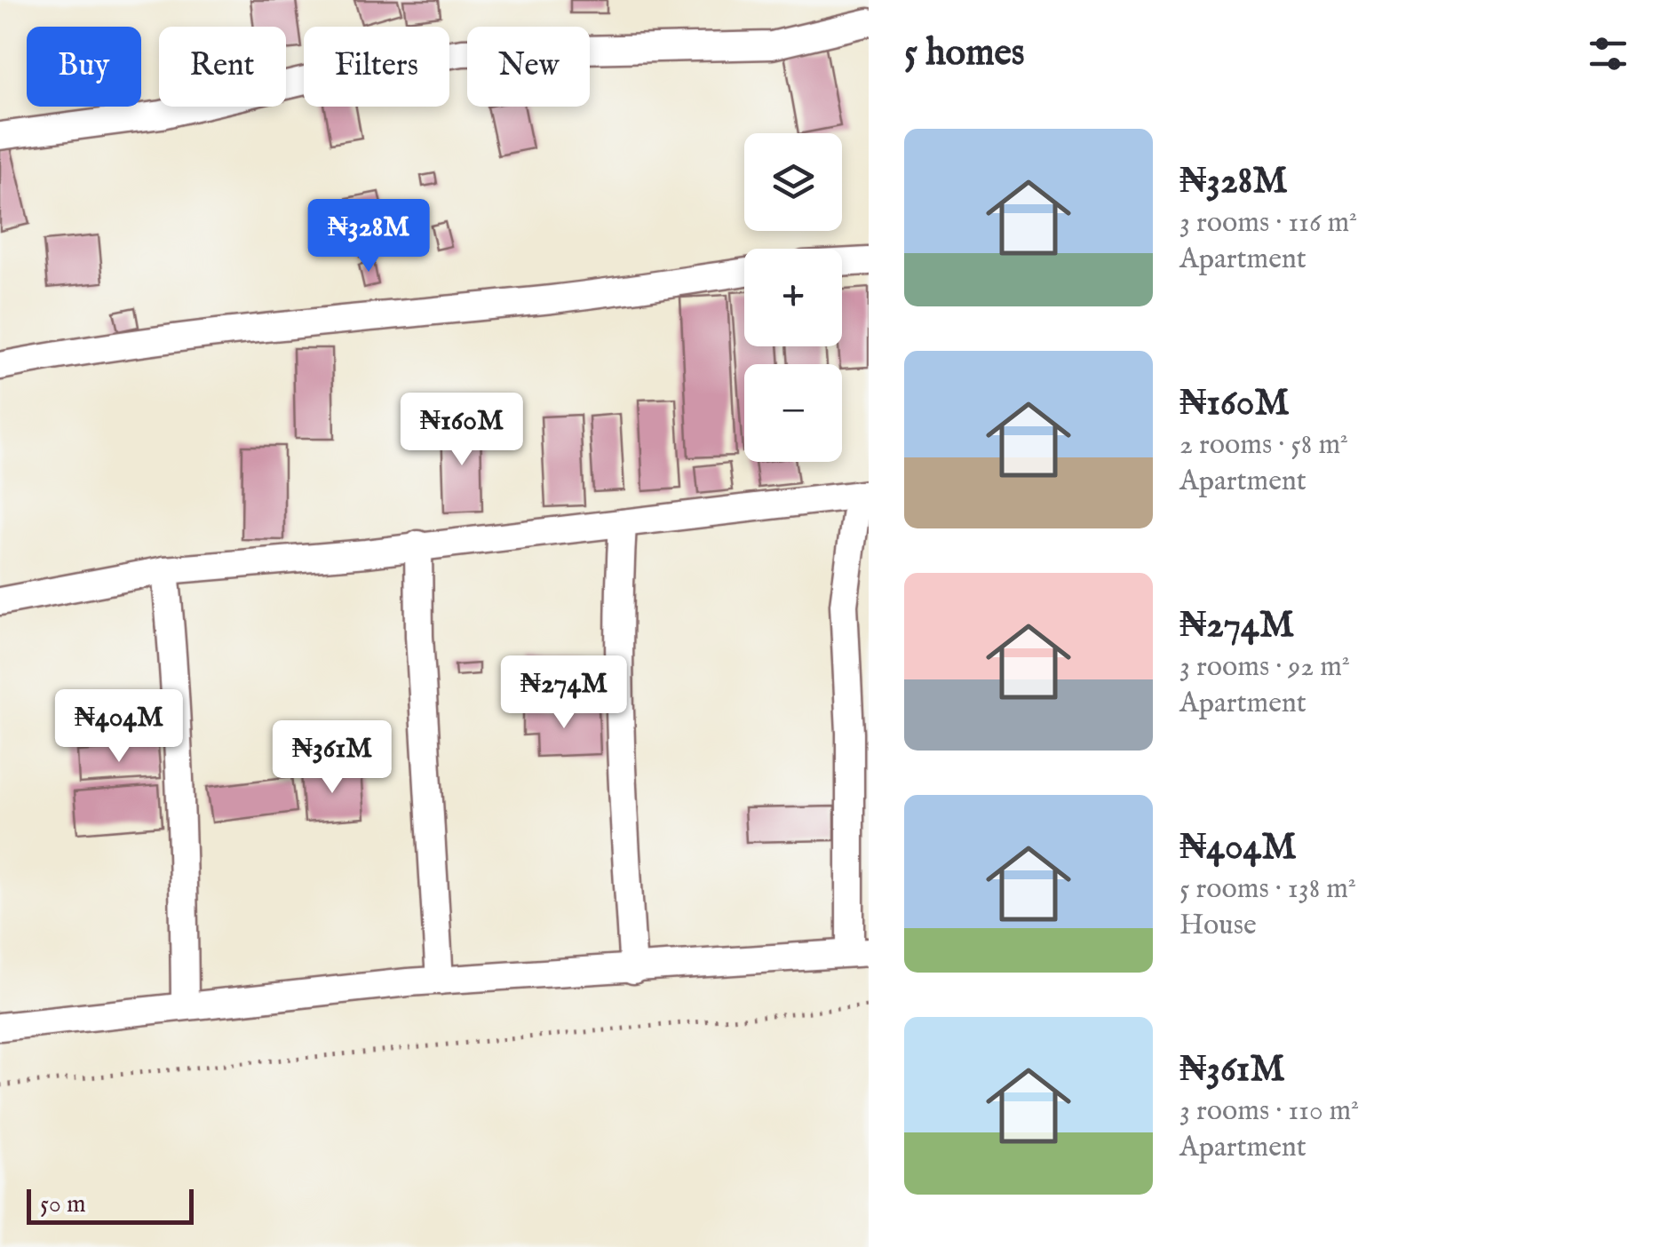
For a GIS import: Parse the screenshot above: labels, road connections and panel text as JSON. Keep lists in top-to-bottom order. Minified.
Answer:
{"scale_bar":"50 m","page":{"heading":"5 homes","chip":["Buy","Rent","Filters","New"],"list":[{"name":"₦328M","note":"3 rooms · 116 m² · Apartment"},{"name":"₦160M","note":"2 rooms · 58 m² · Apartment"},{"name":"₦274M","note":"3 rooms · 92 m² · Apartment"},{"name":"₦404M","note":"5 rooms · 138 m² · House"},{"name":"₦361M","note":"3 rooms · 110 m² · Apartment"}],"map_buttons":["+","−"],"price":["₦328M","₦160M","₦274M","₦404M","₦361M"],"scale":"50 m"}}
